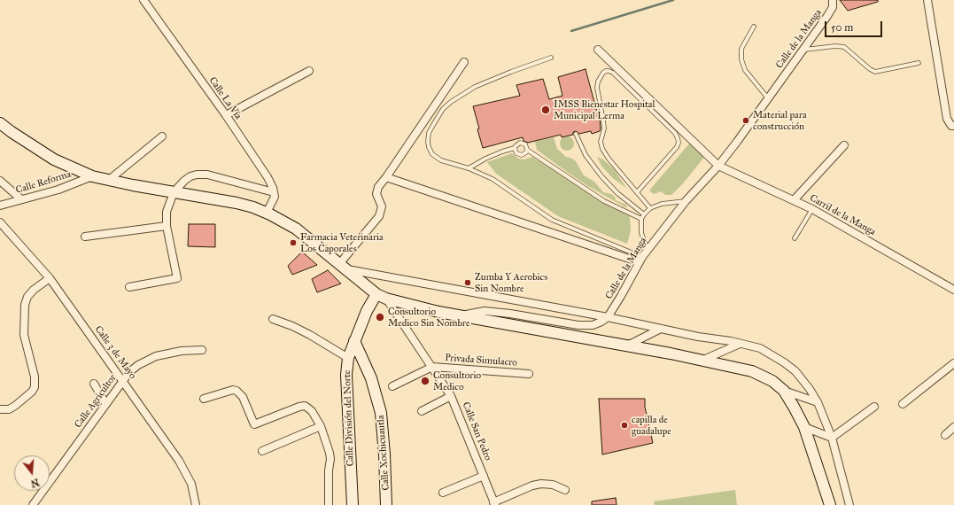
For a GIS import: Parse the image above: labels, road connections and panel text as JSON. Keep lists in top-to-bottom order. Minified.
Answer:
{"streets":{"main road":["Calle División del Norte","Calle Xochicuautla"],"street":["Calle de la Manga","Calle La Vía","Calle Reforma","Carril de la Manga","Calle 3 de Mayo","Privada Simulacro","Calle Agricultor","Calle San Pedro"]},"crossings":[["Calle de la Manga","Carril de la Manga"],["Calle 3 de Mayo","Calle Agricultor"],["Privada Simulacro","Calle San Pedro"],["Calle División del Norte","Calle San Pedro"],["Calle División del Norte","Calle Xochicuautla"]],"places":["IMSS Bienestar Hospital Municipal Lerma","Material para construcción","Farmacia Veterinaria Los Caporales","Zumba Y Aerobics Sin Nombre","Consultorio Medico Sin Nombre","Consultorio Medico","capilla de guadalupe"],"scale_bar":"50 m","north":"bottom"}
